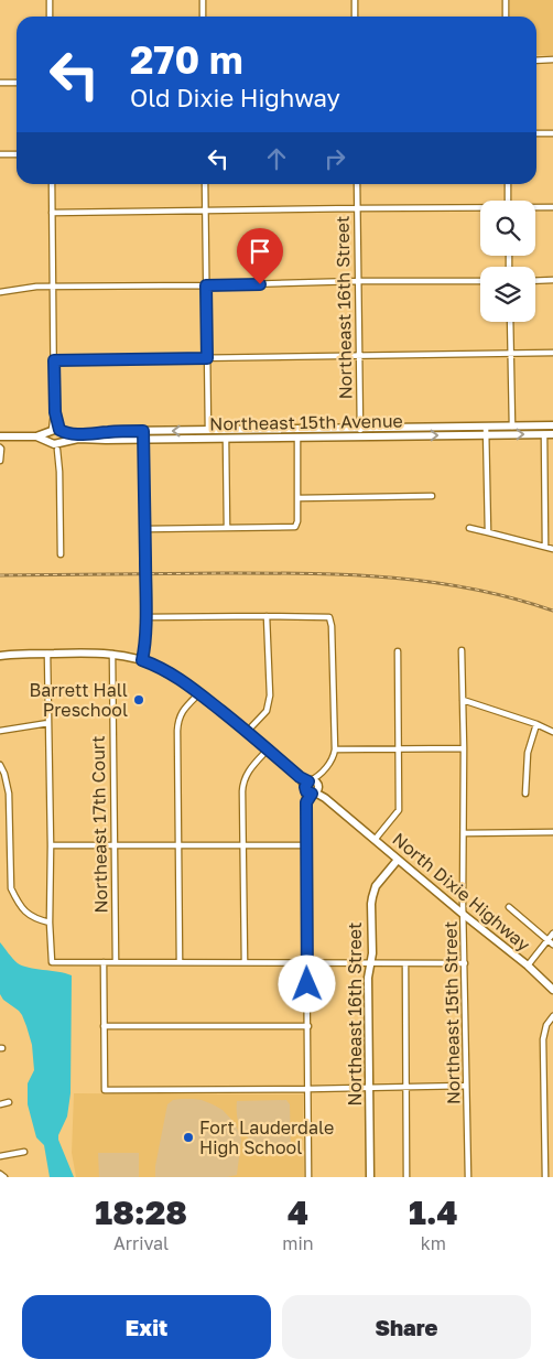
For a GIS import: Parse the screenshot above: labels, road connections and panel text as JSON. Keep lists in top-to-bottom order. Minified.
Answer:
{"streets":{"street":["Northeast 16th Street","Northeast 15th Avenue","Northeast 17th Court","North Dixie Highway","Northeast 15th Street"]},"crossings":[["Northeast 16th Street","Northeast 15th Avenue"],["Northeast 16th Street","North Dixie Highway"],["North Dixie Highway","Northeast 15th Street"]],"places":["Barrett Hall Preschool","Fort Lauderdale High School"],"page":{"turn":["270 m","Old Dixie Highway"],"eta":["18:28","Arrival","4","min","1.4","km"],"buttons":["Exit","Share"]}}
